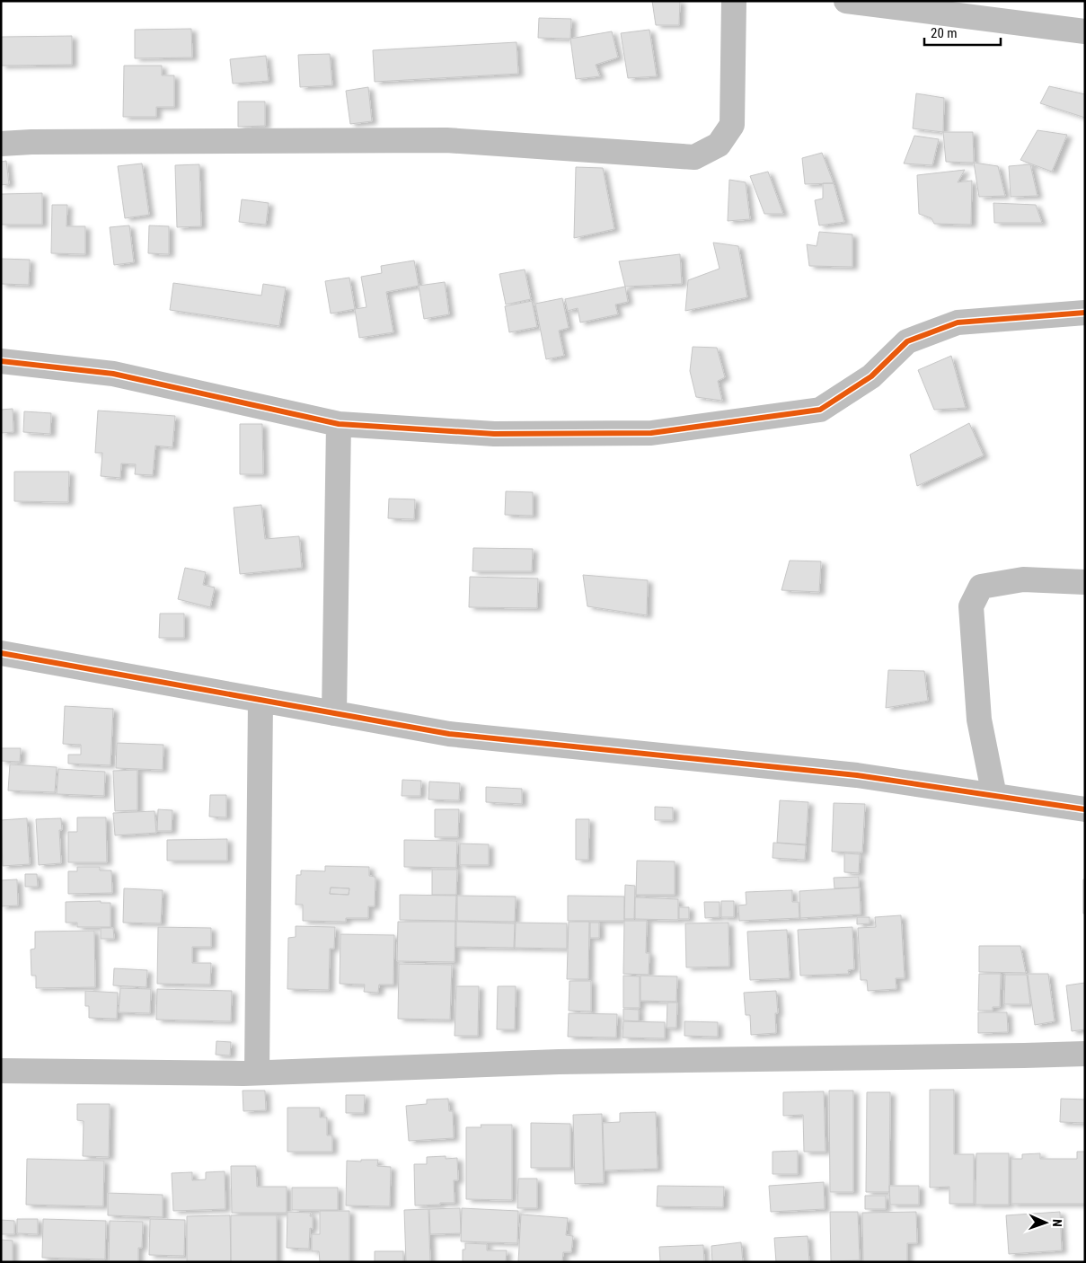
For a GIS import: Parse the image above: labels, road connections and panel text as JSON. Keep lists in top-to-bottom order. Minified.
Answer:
{"scale_bar":"20 m","north":"right"}
